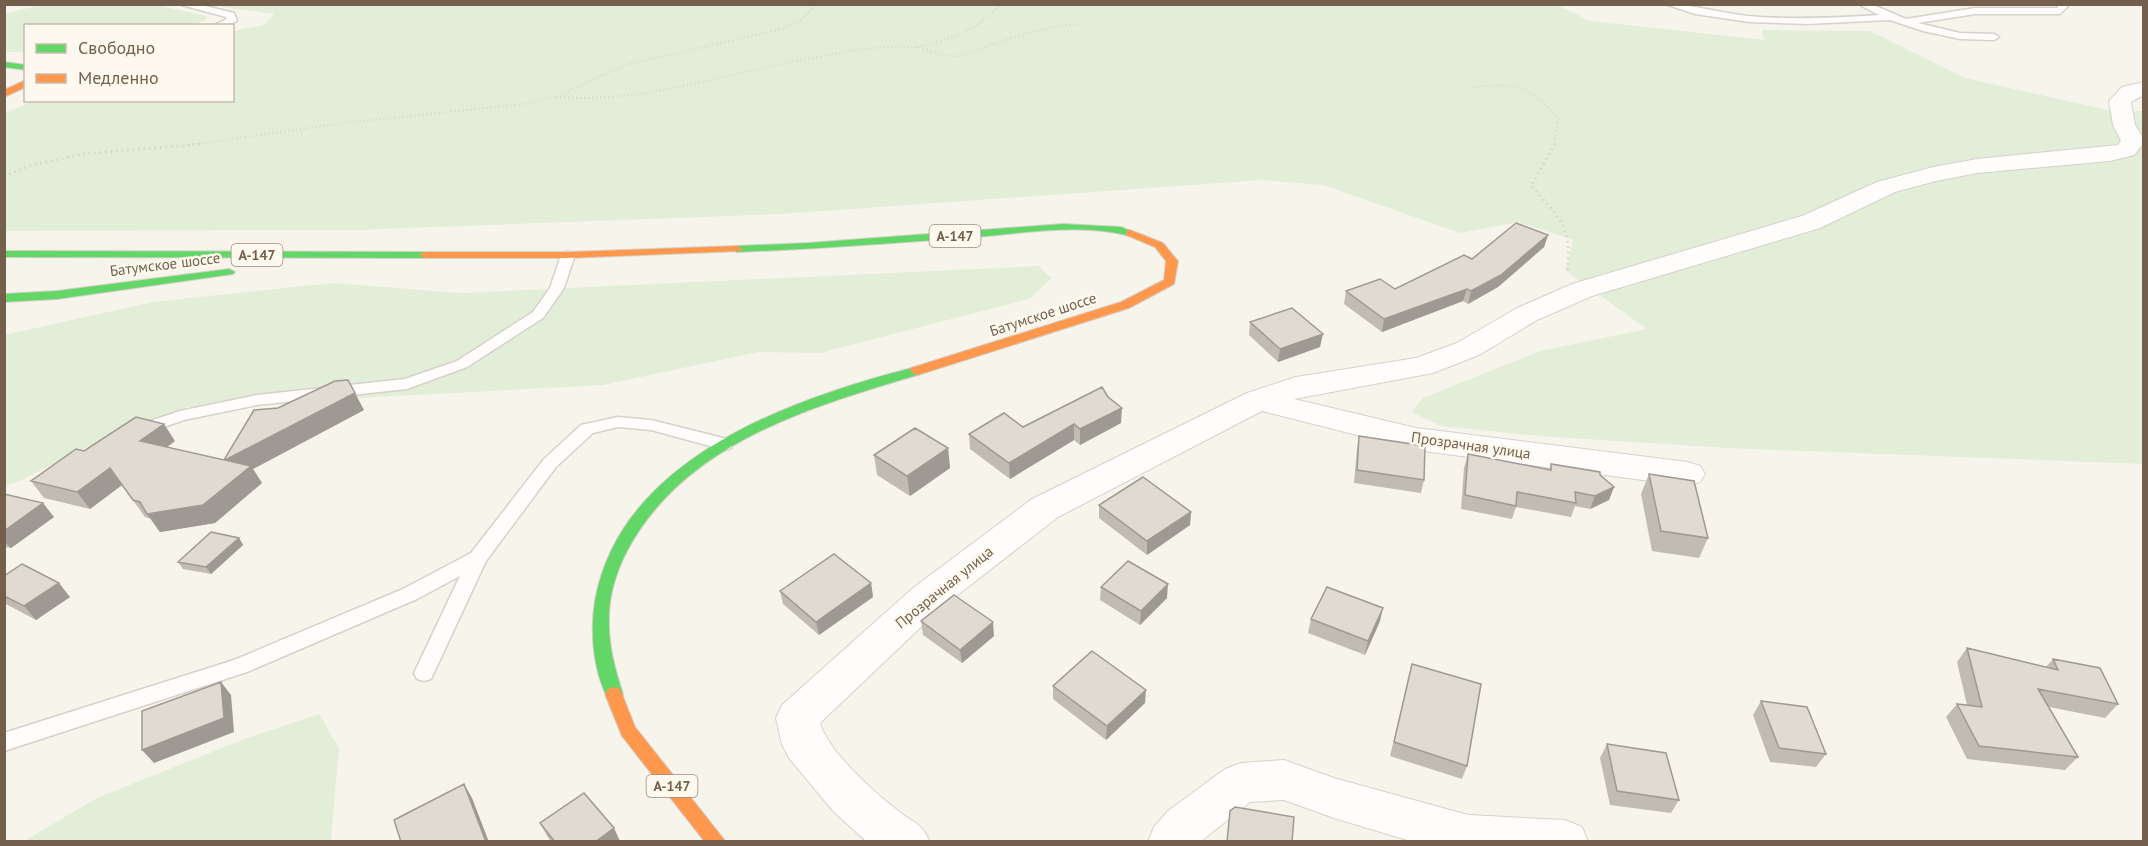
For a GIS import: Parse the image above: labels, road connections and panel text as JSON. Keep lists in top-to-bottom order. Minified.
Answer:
{"streets":{"highway":["А-147","Батумское шоссе"],"street":["Прозрачная улица"]},"legend":["Свободно","Медленно"]}
